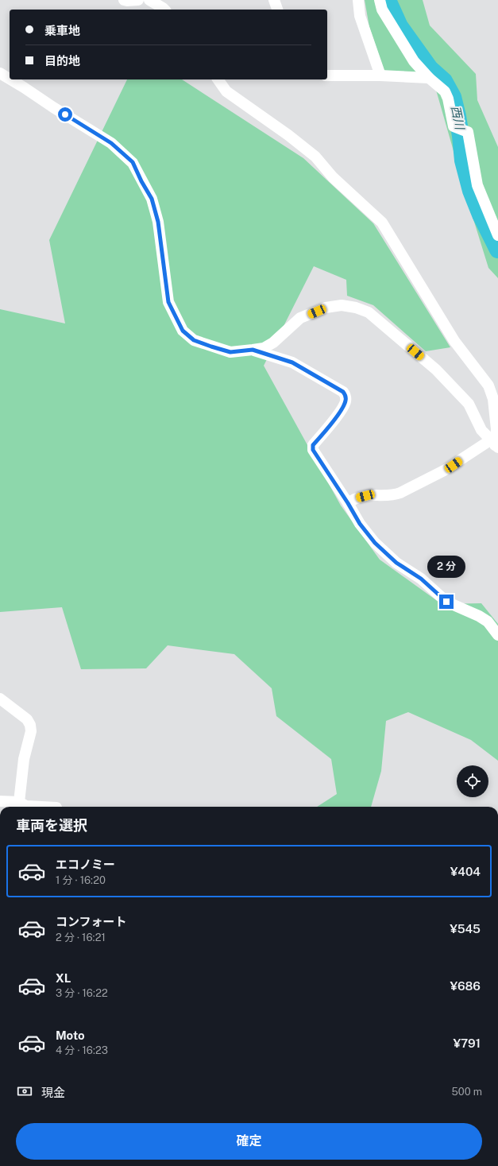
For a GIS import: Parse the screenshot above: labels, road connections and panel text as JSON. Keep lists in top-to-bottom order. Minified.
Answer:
{"water":["西川"],"page":{"banner":["乗車地","目的地"],"bubble":"2 分","heading":"車両を選択","list":[{"name":"エコノミー","note":"1 分 · 16:20","value":"¥404"},{"name":"コンフォート","note":"2 分 · 16:21","value":"¥545"},{"name":"XL","note":"3 分 · 16:22","value":"¥686"},{"name":"Moto","note":"4 分 · 16:23","value":"¥791"}],"pay":["現金","500 m"],"buttons":"確定"}}
